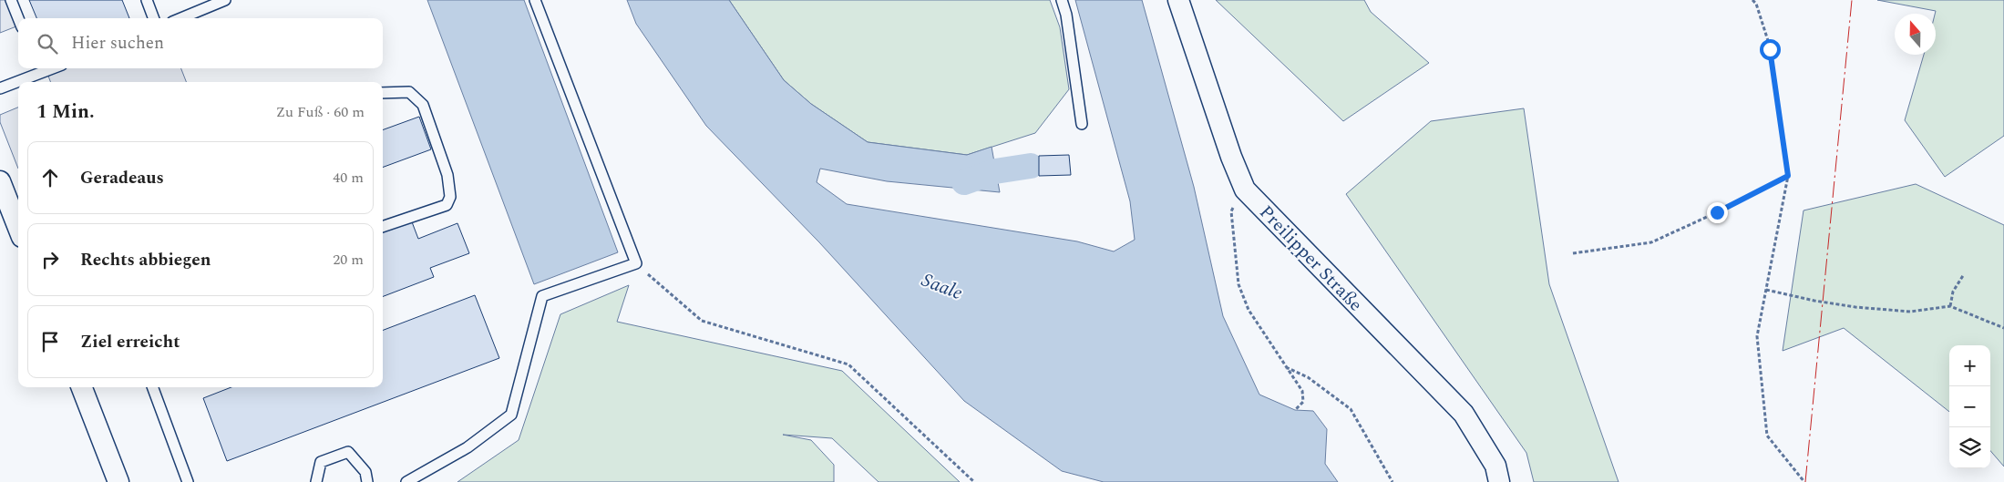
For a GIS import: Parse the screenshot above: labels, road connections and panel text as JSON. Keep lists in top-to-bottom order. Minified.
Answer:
{"streets":{"street":["Preilipper Straße"]},"water":["Saale"],"north":"top","page":{"search":"Hier suchen","heading":["1 Min.","Zu Fuß · 60 m"],"list":[["Geradeaus","40 m"],["Rechts abbiegen","20 m"],"Ziel erreicht"],"map_buttons":["+","−"]}}
